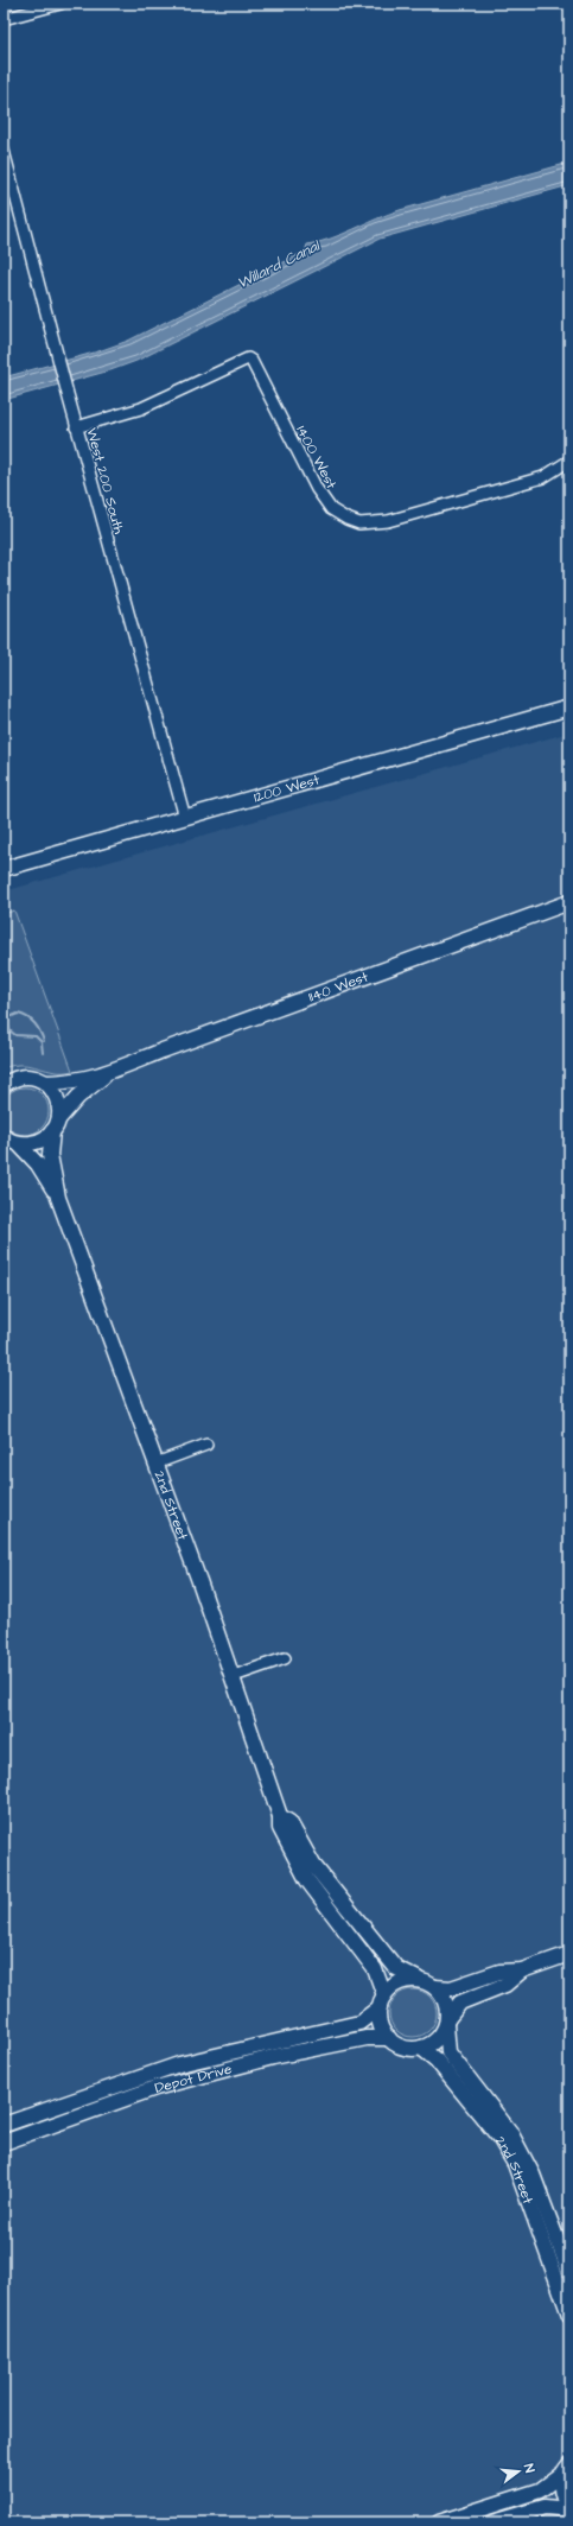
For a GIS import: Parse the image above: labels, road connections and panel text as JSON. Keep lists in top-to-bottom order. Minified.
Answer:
{"streets":{"street":["1400 West","West 200 South","1200 West","1140 West","2nd Street","Depot Drive"]},"crossings":[["1400 West","West 200 South"],["West 200 South","1200 West"],["1140 West","2nd Street"],["2nd Street","Depot Drive"]],"water":["Willard Canal"],"north":"right"}
